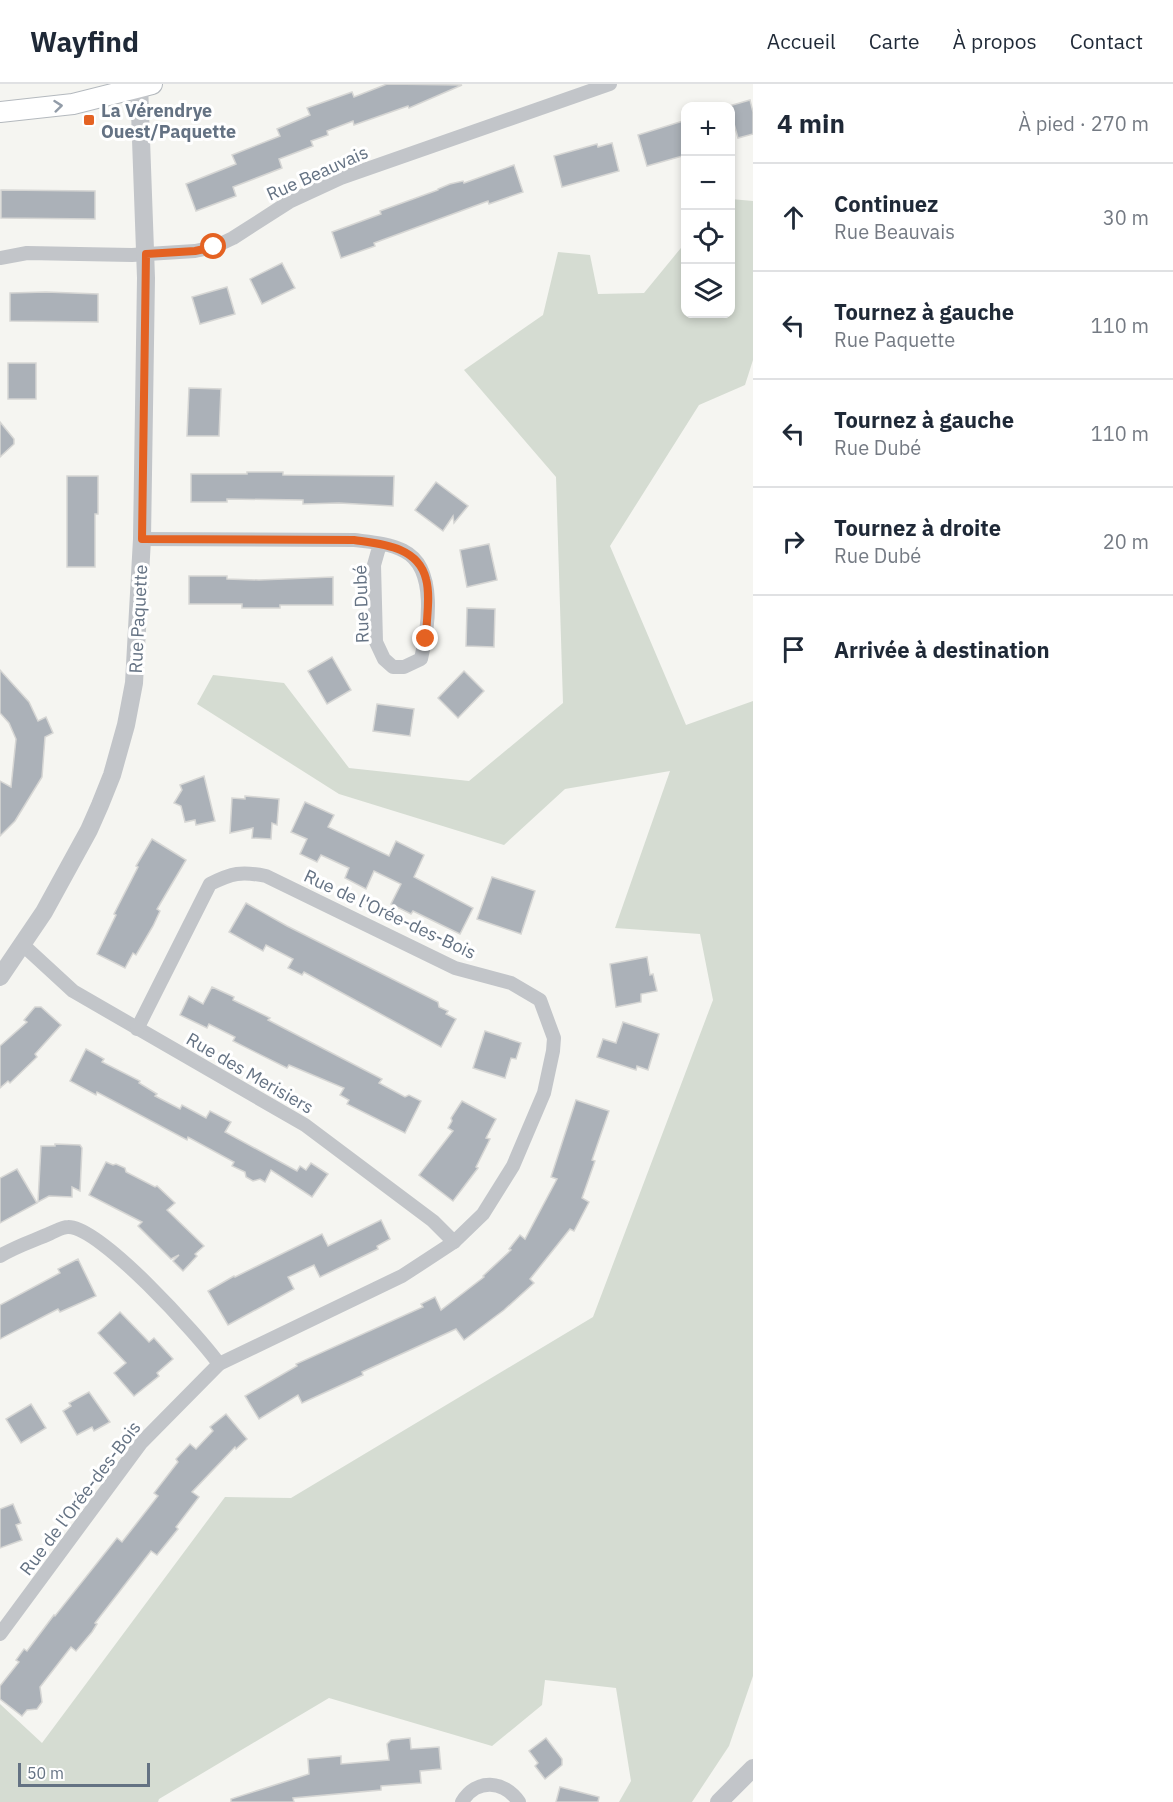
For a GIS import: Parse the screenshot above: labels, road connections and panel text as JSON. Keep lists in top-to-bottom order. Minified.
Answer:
{"streets":{"street":["Rue Beauvais","Rue Dubé","Rue Paquette","Rue de l'Orée-des-Bois","Rue des Merisiers"]},"crossings":[["Rue Beauvais","Rue Paquette"],["Rue Dubé","Rue Paquette"],["Rue Paquette","Rue des Merisiers"],["Rue de l'Orée-des-Bois","Rue des Merisiers"]],"places":{"transit":["La Vérendrye Ouest/Paquette"]},"scale_bar":"50 m","page":{"header":"Wayfind","nav":["Accueil","Carte","À propos","Contact"],"heading":["4 min","À pied · 270 m"],"map_buttons":["+","−"],"list":[["Continuez","Rue Beauvais","30 m"],["Tournez à gauche","Rue Paquette","110 m"],["Tournez à gauche","Rue Dubé","110 m"],["Tournez à droite","Rue Dubé","20 m"],"Arrivée à destination"],"scale":"50 m"}}
